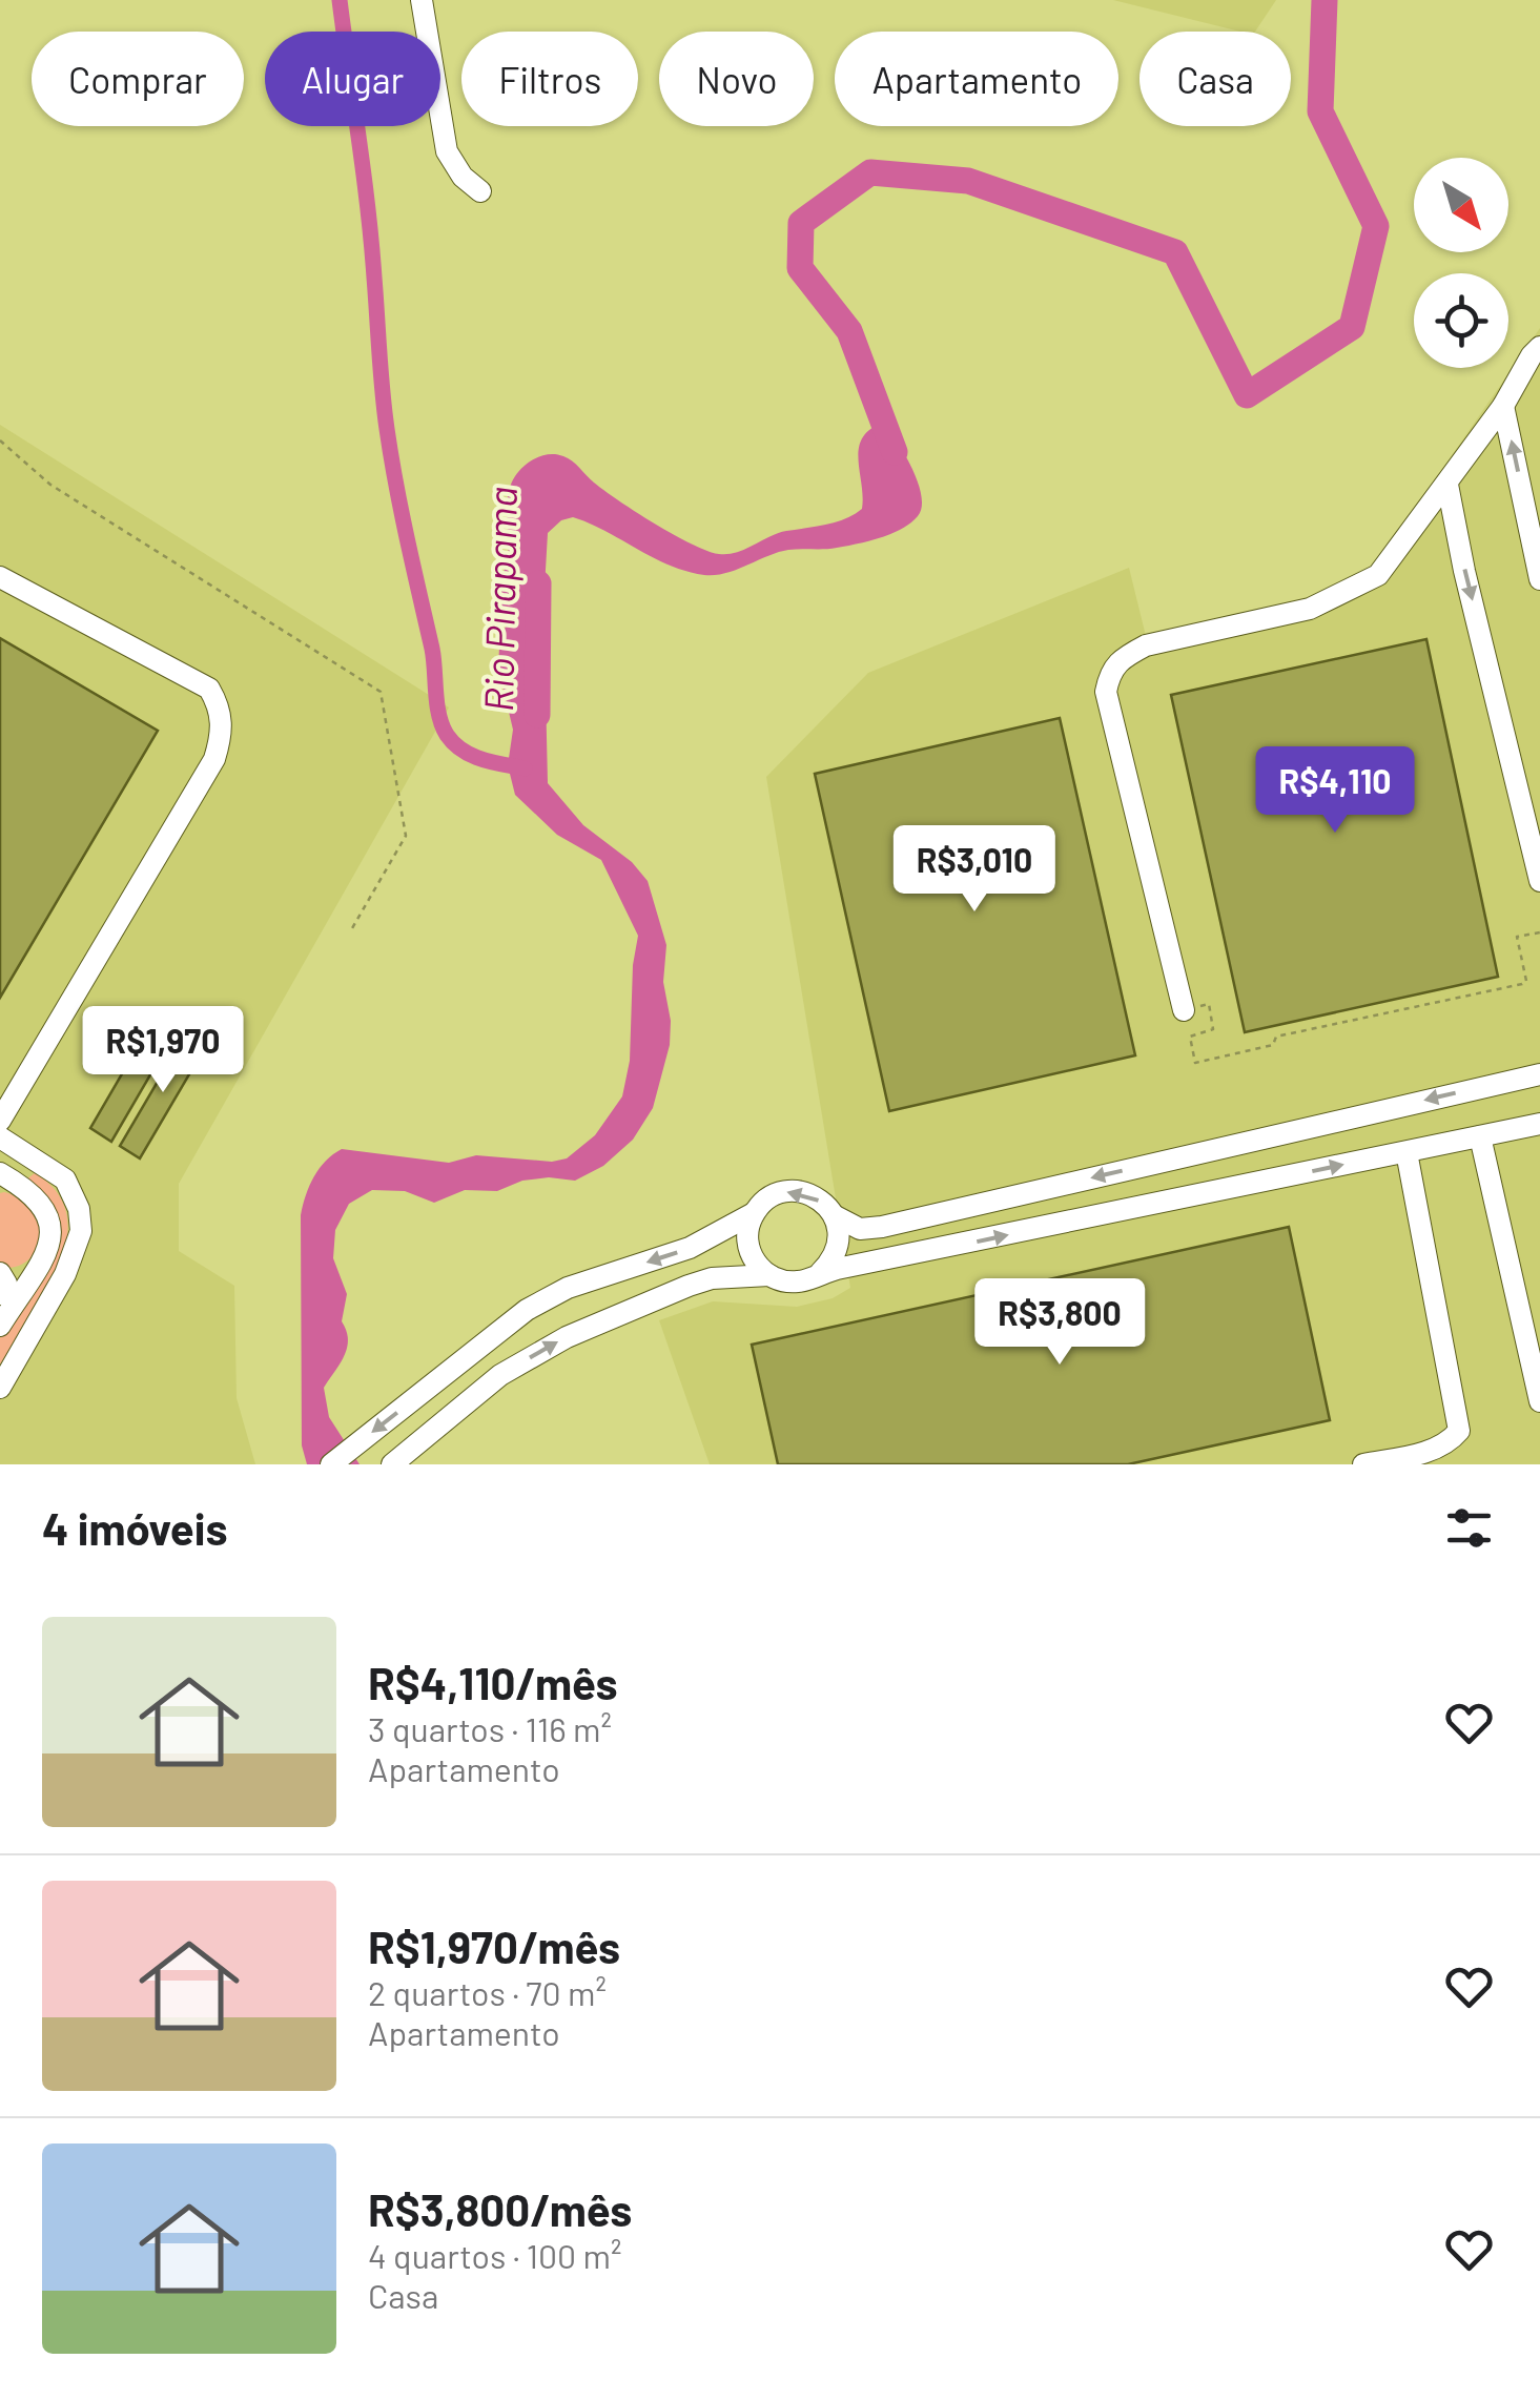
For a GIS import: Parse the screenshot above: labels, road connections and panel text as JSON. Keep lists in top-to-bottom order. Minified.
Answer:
{"water":["Rio Pirapama"],"north":"bottom right","page":{"chip":["Comprar","Alugar","Filtros","Novo","Apartamento","Casa"],"price":["R$4,110","R$3,010","R$1,970","R$3,800"],"heading":"4 imóveis","list":[{"name":"R$4,110/mês","note":"3 quartos · 116 m² · Apartamento"},{"name":"R$1,970/mês","note":"2 quartos · 70 m² · Apartamento"},{"name":"R$3,800/mês","note":"4 quartos · 100 m² · Casa"}]}}
